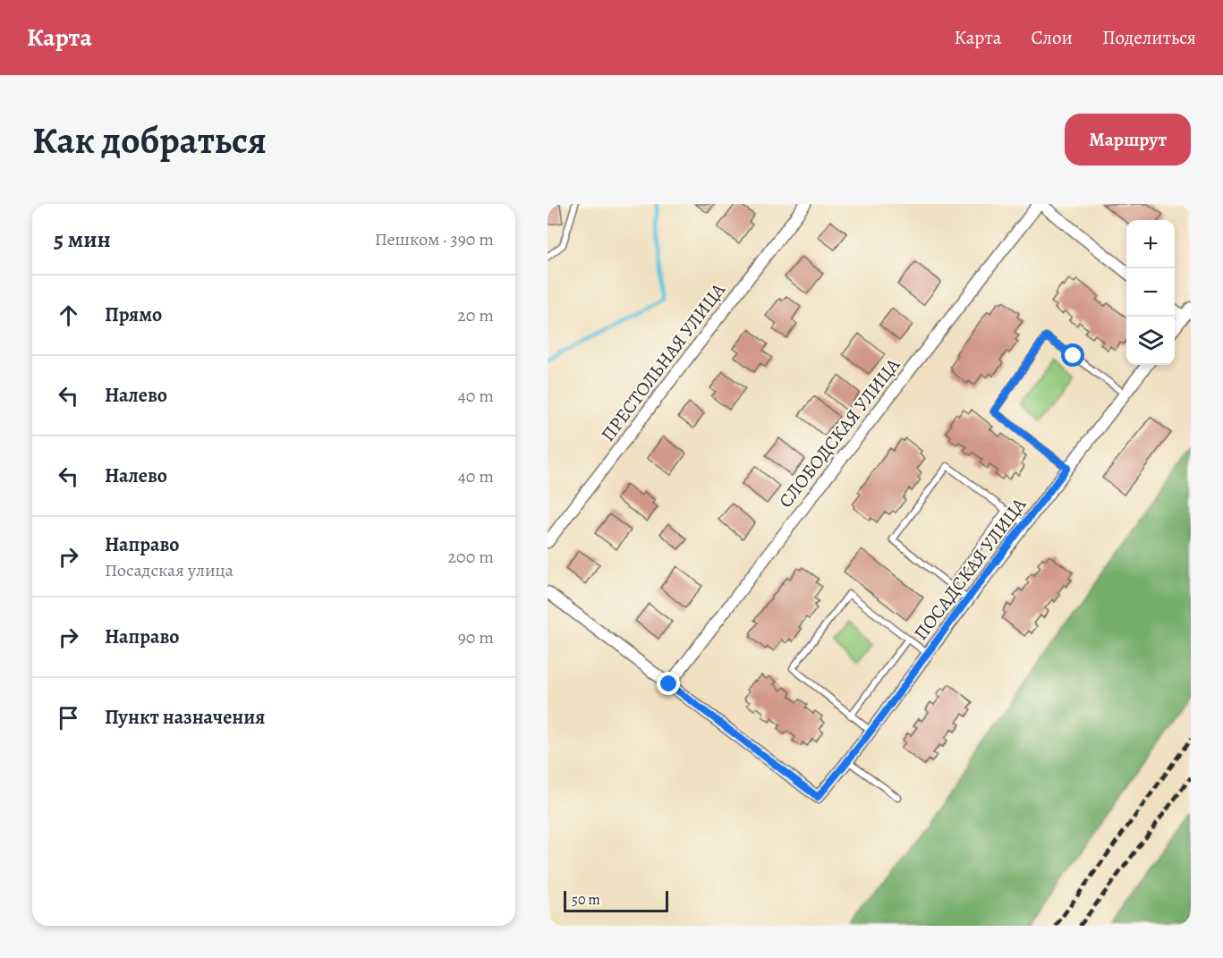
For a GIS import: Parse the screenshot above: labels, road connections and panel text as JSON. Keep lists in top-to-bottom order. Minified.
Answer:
{"streets":{"street":["ПРЕСТОЛЬНАЯ УЛИЦА","СЛОБОДСКАЯ УЛИЦА","ПОСАДСКАЯ УЛИЦА"]},"crossings":[["СЛОБОДСКАЯ УЛИЦА","ПОСАДСКАЯ УЛИЦА"]],"scale_bar":"50 m","page":{"header":"Карта","nav":["Карта","Слои","Поделиться"],"buttons":"Маршрут","title":"Как добраться","heading":["5 мин","Пешком · 390 m"],"map_buttons":["+","−"],"list":[["Прямо","20 m"],["Налево","40 m"],["Налево","40 m"],["Направо","Посадская улица","200 m"],["Направо","90 m"],"Пункт назначения"],"scale":"50 m"}}
